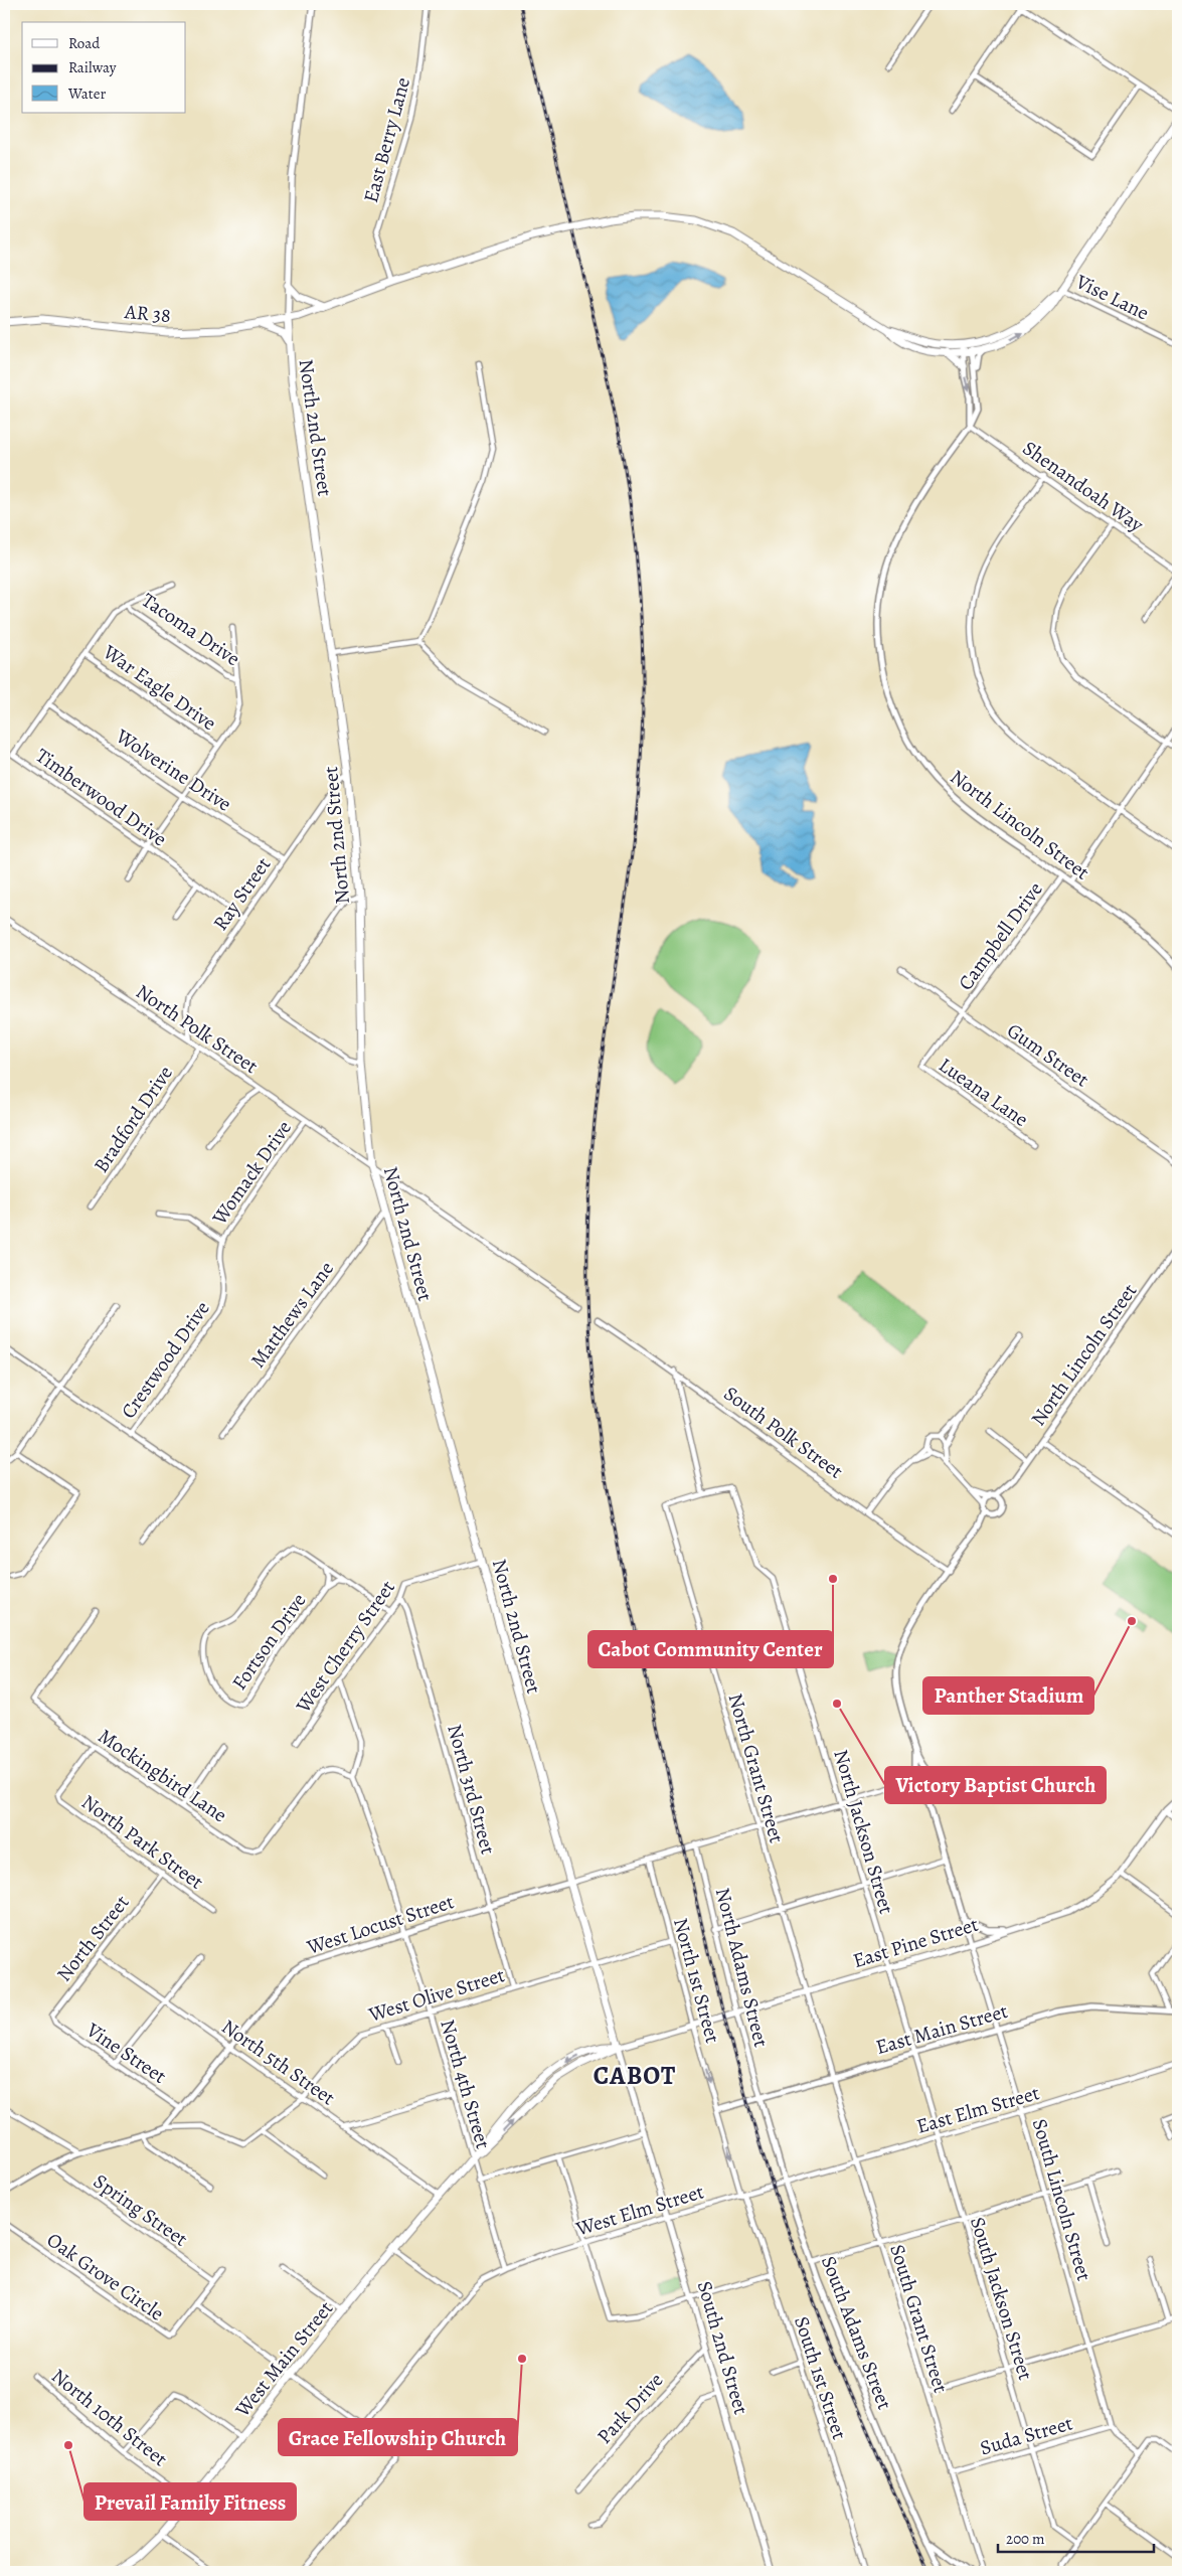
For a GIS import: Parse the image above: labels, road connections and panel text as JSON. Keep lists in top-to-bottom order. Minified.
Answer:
{"streets":{"main road":["AR 38","North 2nd Street","East Pine Street","South 2nd Street","West Main Street"],"street":["East Berry Lane","Vise Lane","Shenandoah Way","Tacoma Drive","War Eagle Drive","Wolverine Drive","Timberwood Drive","North Lincoln Street","Ray Street","Campbell Drive","North Polk Street","Gum Street","Lueana Lane","Bradford Drive","Womack Drive","Matthews Lane","Crestwood Drive","South Polk Street","Fortson Drive","West Cherry Street","North Grant Street","Mockingbird Lane","North 3rd Street","North Jackson Street","North Park Street","West Locust Street","North Street","North Adams Street","North 1st Street","West Olive Street","East Main Street","Vine Street","North 5th Street","North 4th Street","East Elm Street","South Lincoln Street","Spring Street","West Elm Street","Oak Grove Circle","South Jackson Street","South Grant Street","South Adams Street","South 1st Street","Park Drive","North 10th Street","Suda Street"]},"crossings":[["East Berry Lane","AR 38"],["AR 38","North 2nd Street"],["North 2nd Street","Ray Street"],["North 2nd Street","North Polk Street"],["North 2nd Street","Matthews Lane"],["North 2nd Street","West Cherry Street"],["North 2nd Street","West Locust Street"],["North 2nd Street","East Pine Street"],["North 2nd Street","West Olive Street"],["North 2nd Street","South 2nd Street"],["North 2nd Street","West Main Street"],["Shenandoah Way","North Lincoln Street"],["Tacoma Drive","Timberwood Drive"],["War Eagle Drive","Timberwood Drive"],["Wolverine Drive","Timberwood Drive"],["Wolverine Drive","Ray Street"],["Timberwood Drive","Ray Street"],["North Lincoln Street","Campbell Drive"],["Ray Street","North Polk Street"],["Campbell Drive","Gum Street"],["Campbell Drive","Lueana Lane"],["North Polk Street","Bradford Drive"],["North Polk Street","Womack Drive"],["Gum Street","Lueana Lane"],["Womack Drive","Crestwood Drive"],["Fortson Drive","West Cherry Street"],["West Cherry Street","North 3rd Street"],["North Grant Street","North Jackson Street"],["North Grant Street","West Locust Street"],["North Grant Street","East Pine Street"],["North Grant Street","East Main Street"],["North Grant Street","South Grant Street"],["Mockingbird Lane","North Park Street"],["Mockingbird Lane","North 4th Street"],["North 3rd Street","West Locust Street"],["North 3rd Street","West Olive Street"],["North Jackson Street","West Locust Street"],["North Jackson Street","East Pine Street"],["North Jackson Street","East Main Street"],["North Jackson Street","South Jackson Street"],["North Park Street","North Street"],["West Locust Street","North Adams Street"],["West Locust Street","North 1st Street"],["West Locust Street","West Olive Street"],["West Locust Street","Vine Street"],["West Locust Street","North 5th Street"],["West Locust Street","North 4th Street"],["West Locust Street","Spring Street"],["North Street","Vine Street"],["North Street","North 5th Street"],["East Pine Street","North Adams Street"],["East Pine Street","North 1st Street"],["East Pine Street","South Lincoln Street"],["East Pine Street","West Main Street"],["North Adams Street","East Main Street"],["North Adams Street","South Adams Street"],["North 1st Street","West Olive Street"],["North 1st Street","East Main Street"],["North 1st Street","South 1st Street"],["West Olive Street","North 5th Street"],["West Olive Street","North 4th Street"],["East Main Street","South Lincoln Street"],["East Main Street","South Jackson Street"],["East Main Street","South Grant Street"],["East Main Street","South Adams Street"],["East Main Street","South 1st Street"],["North 5th Street","West Main Street"],["North 4th Street","West Elm Street"],["North 4th Street","West Main Street"],["East Elm Street","South Lincoln Street"],["East Elm Street","West Elm Street"],["East Elm Street","South Jackson Street"],["East Elm Street","South Grant Street"],["East Elm Street","South Adams Street"],["South Lincoln Street","Suda Street"],["Spring Street","Oak Grove Circle"],["West Elm Street","South Adams Street"],["West Elm Street","South 2nd Street"],["West Elm Street","South 1st Street"],["South Jackson Street","Suda Street"],["South Grant Street","Suda Street"],["South 2nd Street","Park Drive"],["West Main Street","North 10th Street"]],"districts":["CABOT"],"places":["Cabot Community Center","Panther Stadium","Victory Baptist Church","Grace Fellowship Church","Prevail Family Fitness"],"legend":["Road","Railway","Water"],"scale_bar":"200 m"}
